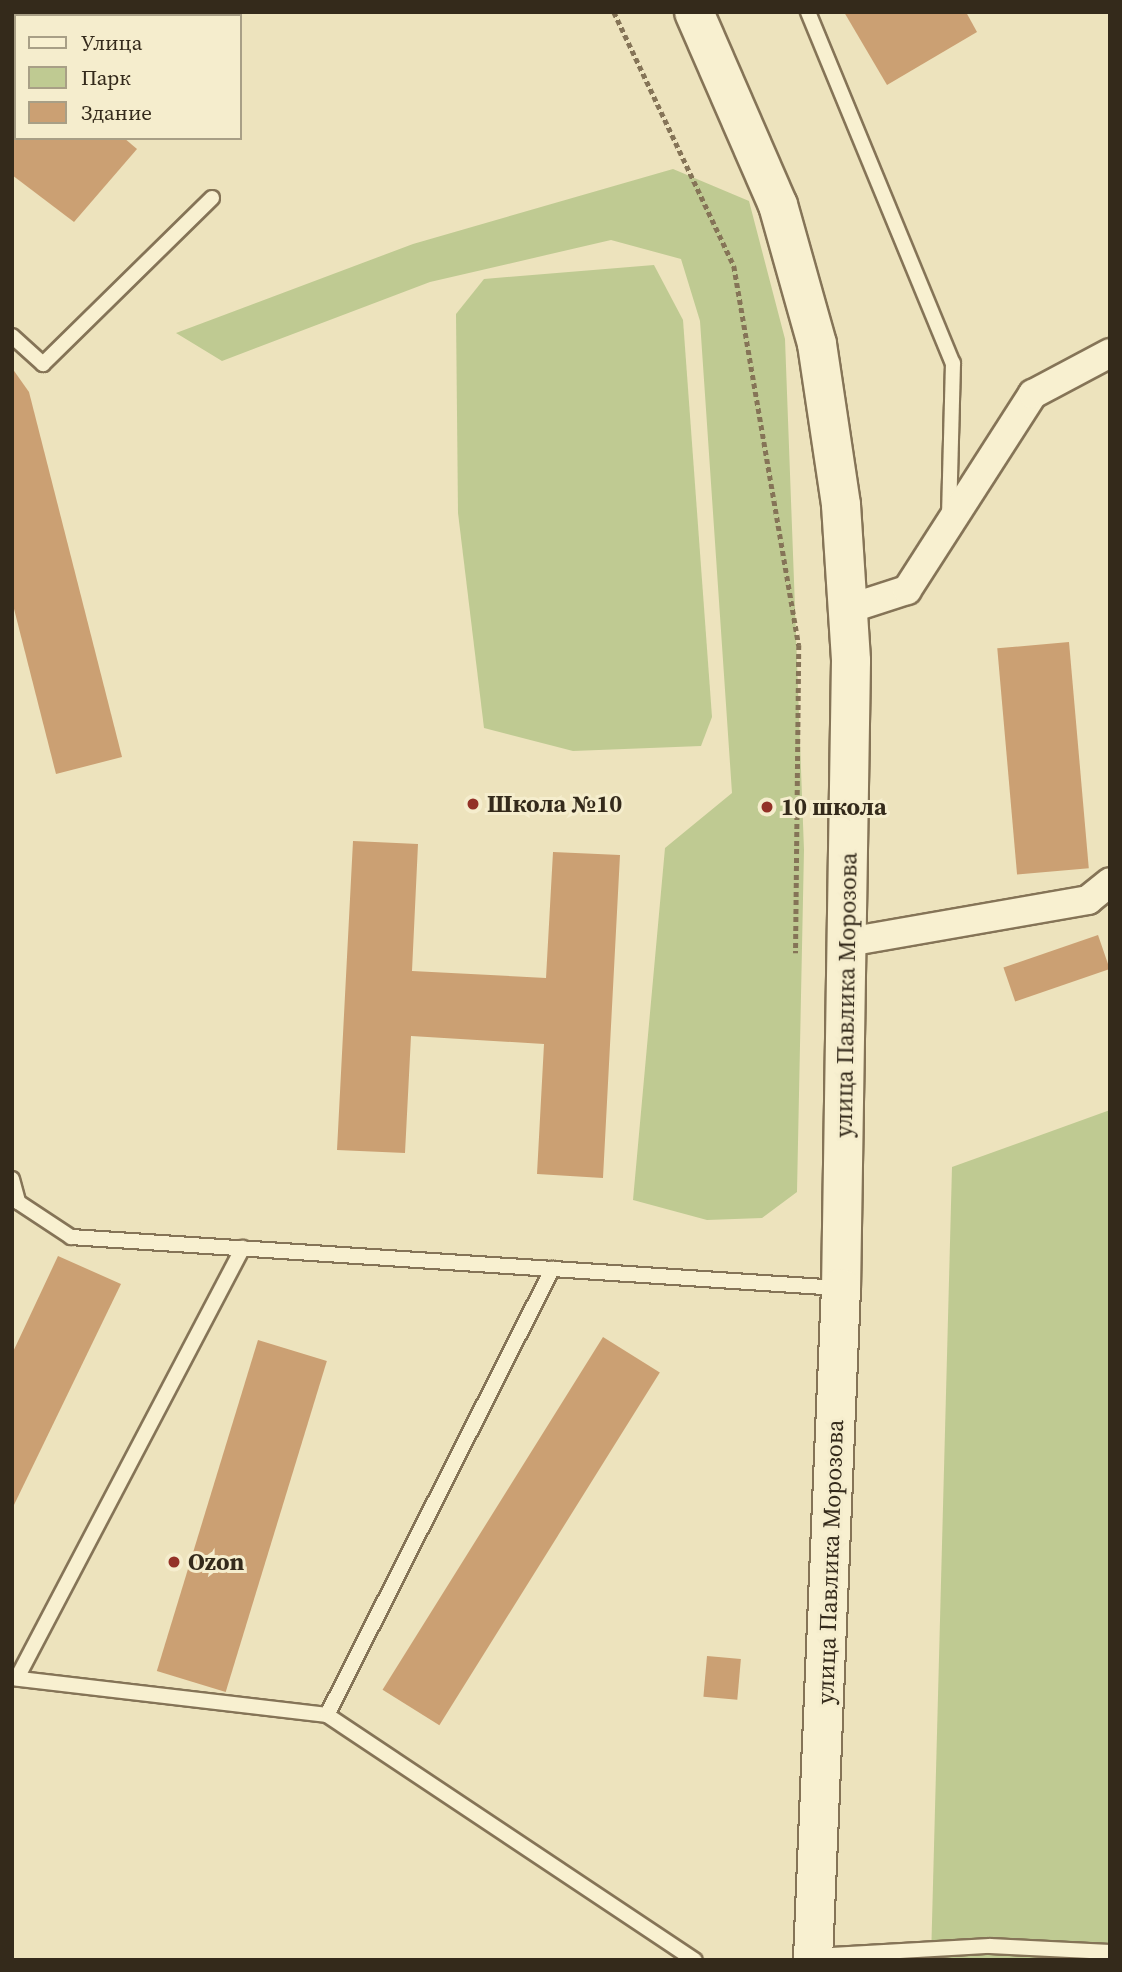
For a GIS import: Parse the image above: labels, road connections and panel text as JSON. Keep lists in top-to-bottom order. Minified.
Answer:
{"streets":{"main road":["улица Павлика Морозова"]},"places":["Школа №10","10 школа","Ozon"],"legend":["Улица","Парк","Здание"]}
